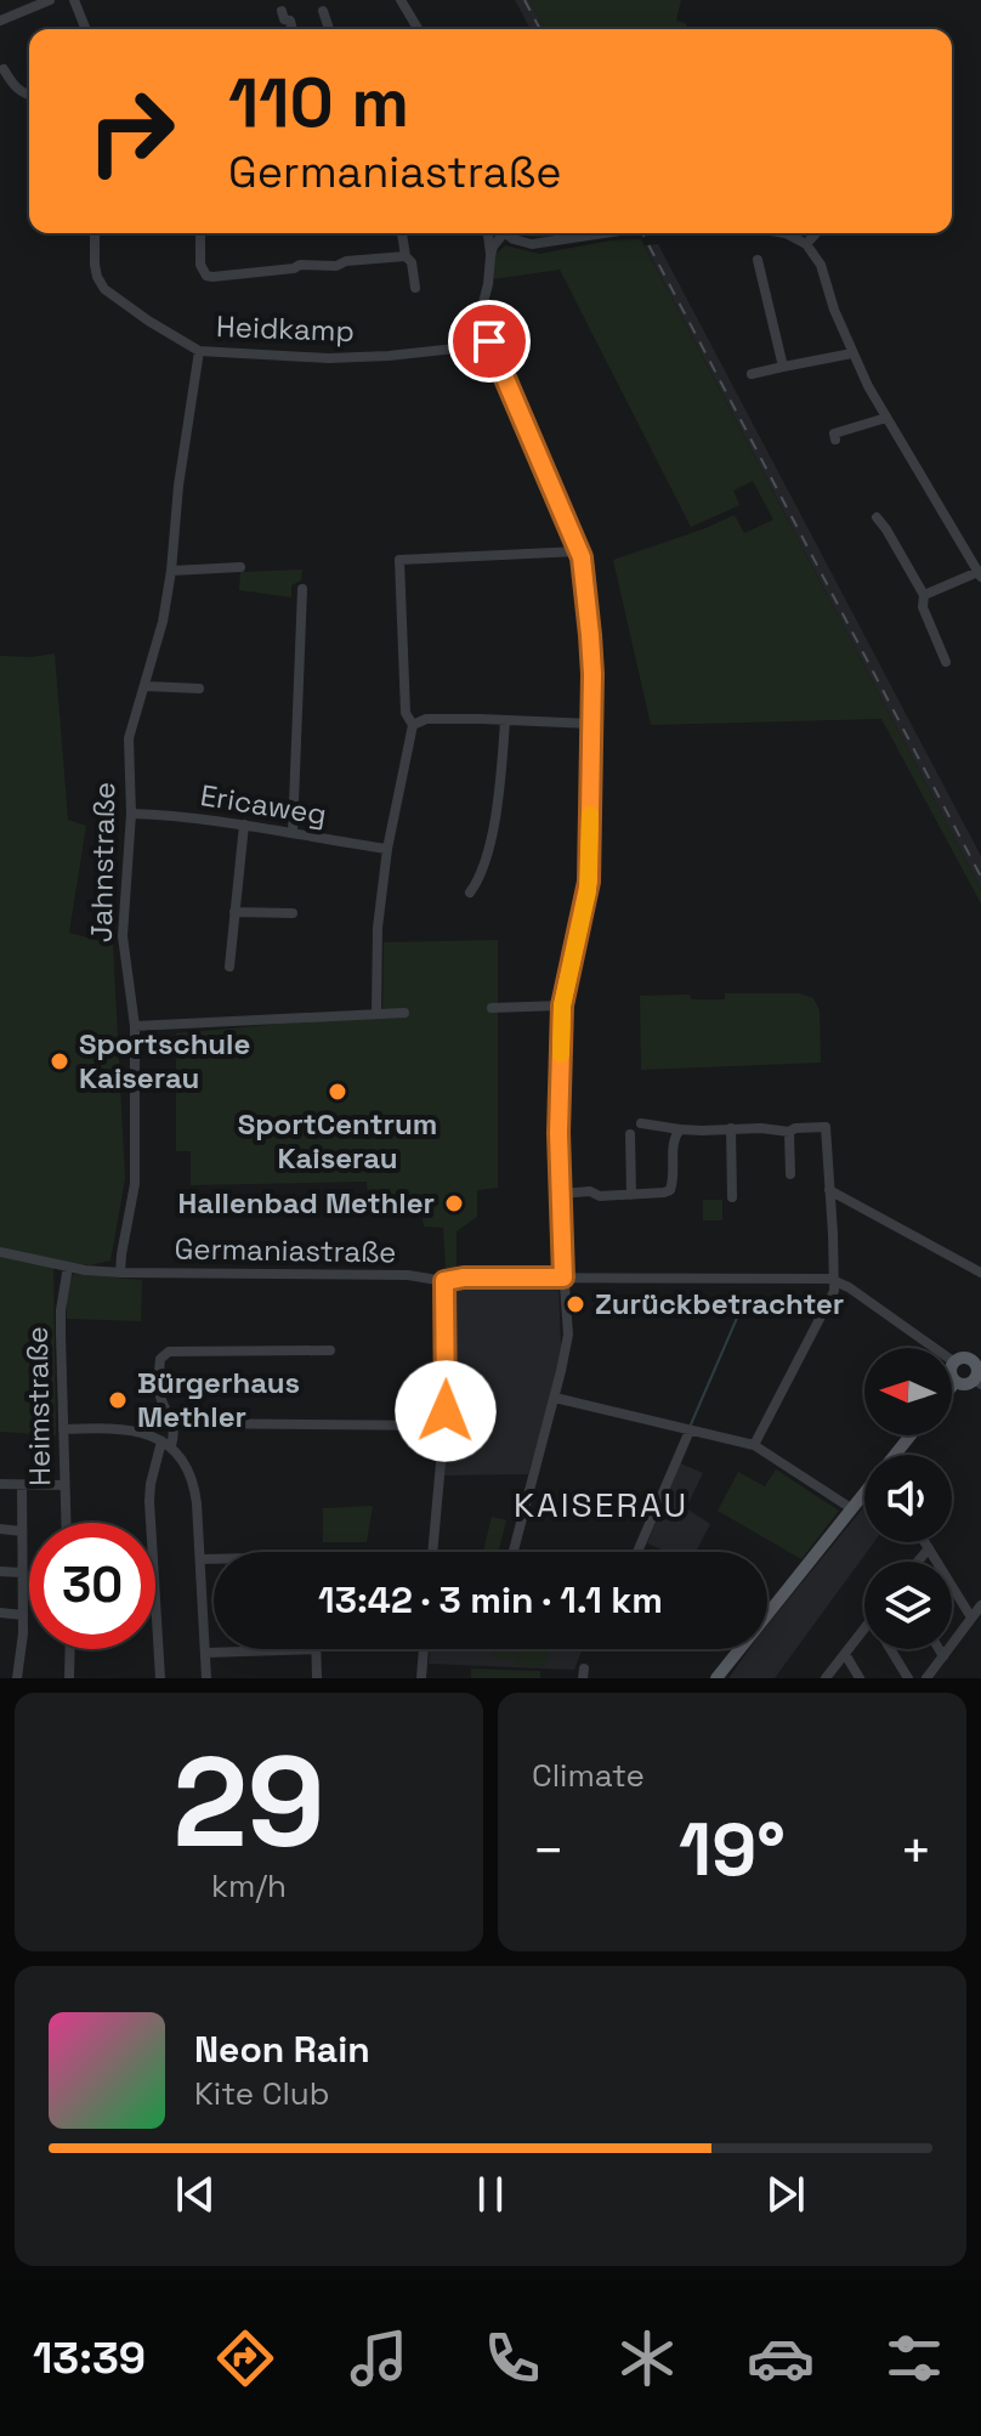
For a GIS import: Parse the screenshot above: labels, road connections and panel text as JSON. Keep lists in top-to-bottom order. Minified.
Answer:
{"streets":{"street":["Heidkamp","Ericaweg","Jahnstraße","Germaniastraße","Heimstraße"]},"crossings":[["Heidkamp","Jahnstraße"],["Ericaweg","Jahnstraße"],["Jahnstraße","Germaniastraße"],["Germaniastraße","Heimstraße"]],"districts":["KAISERAU"],"places":["Sportschule Kaiserau","SportCentrum Kaiserau","Hallenbad Methler","Zurückbetrachter","Bürgerhaus Methler"],"north":"left","page":{"turn":["110 m","Germaniastraße"],"limit":"30","trip":"13:42 · 3 min · 1.1 km","tile":[["29","km/h"],"Climate"],"heat":["−","19°","+"],"song":["Neon Rain","Kite Club"],"tabs":"13:39"}}
